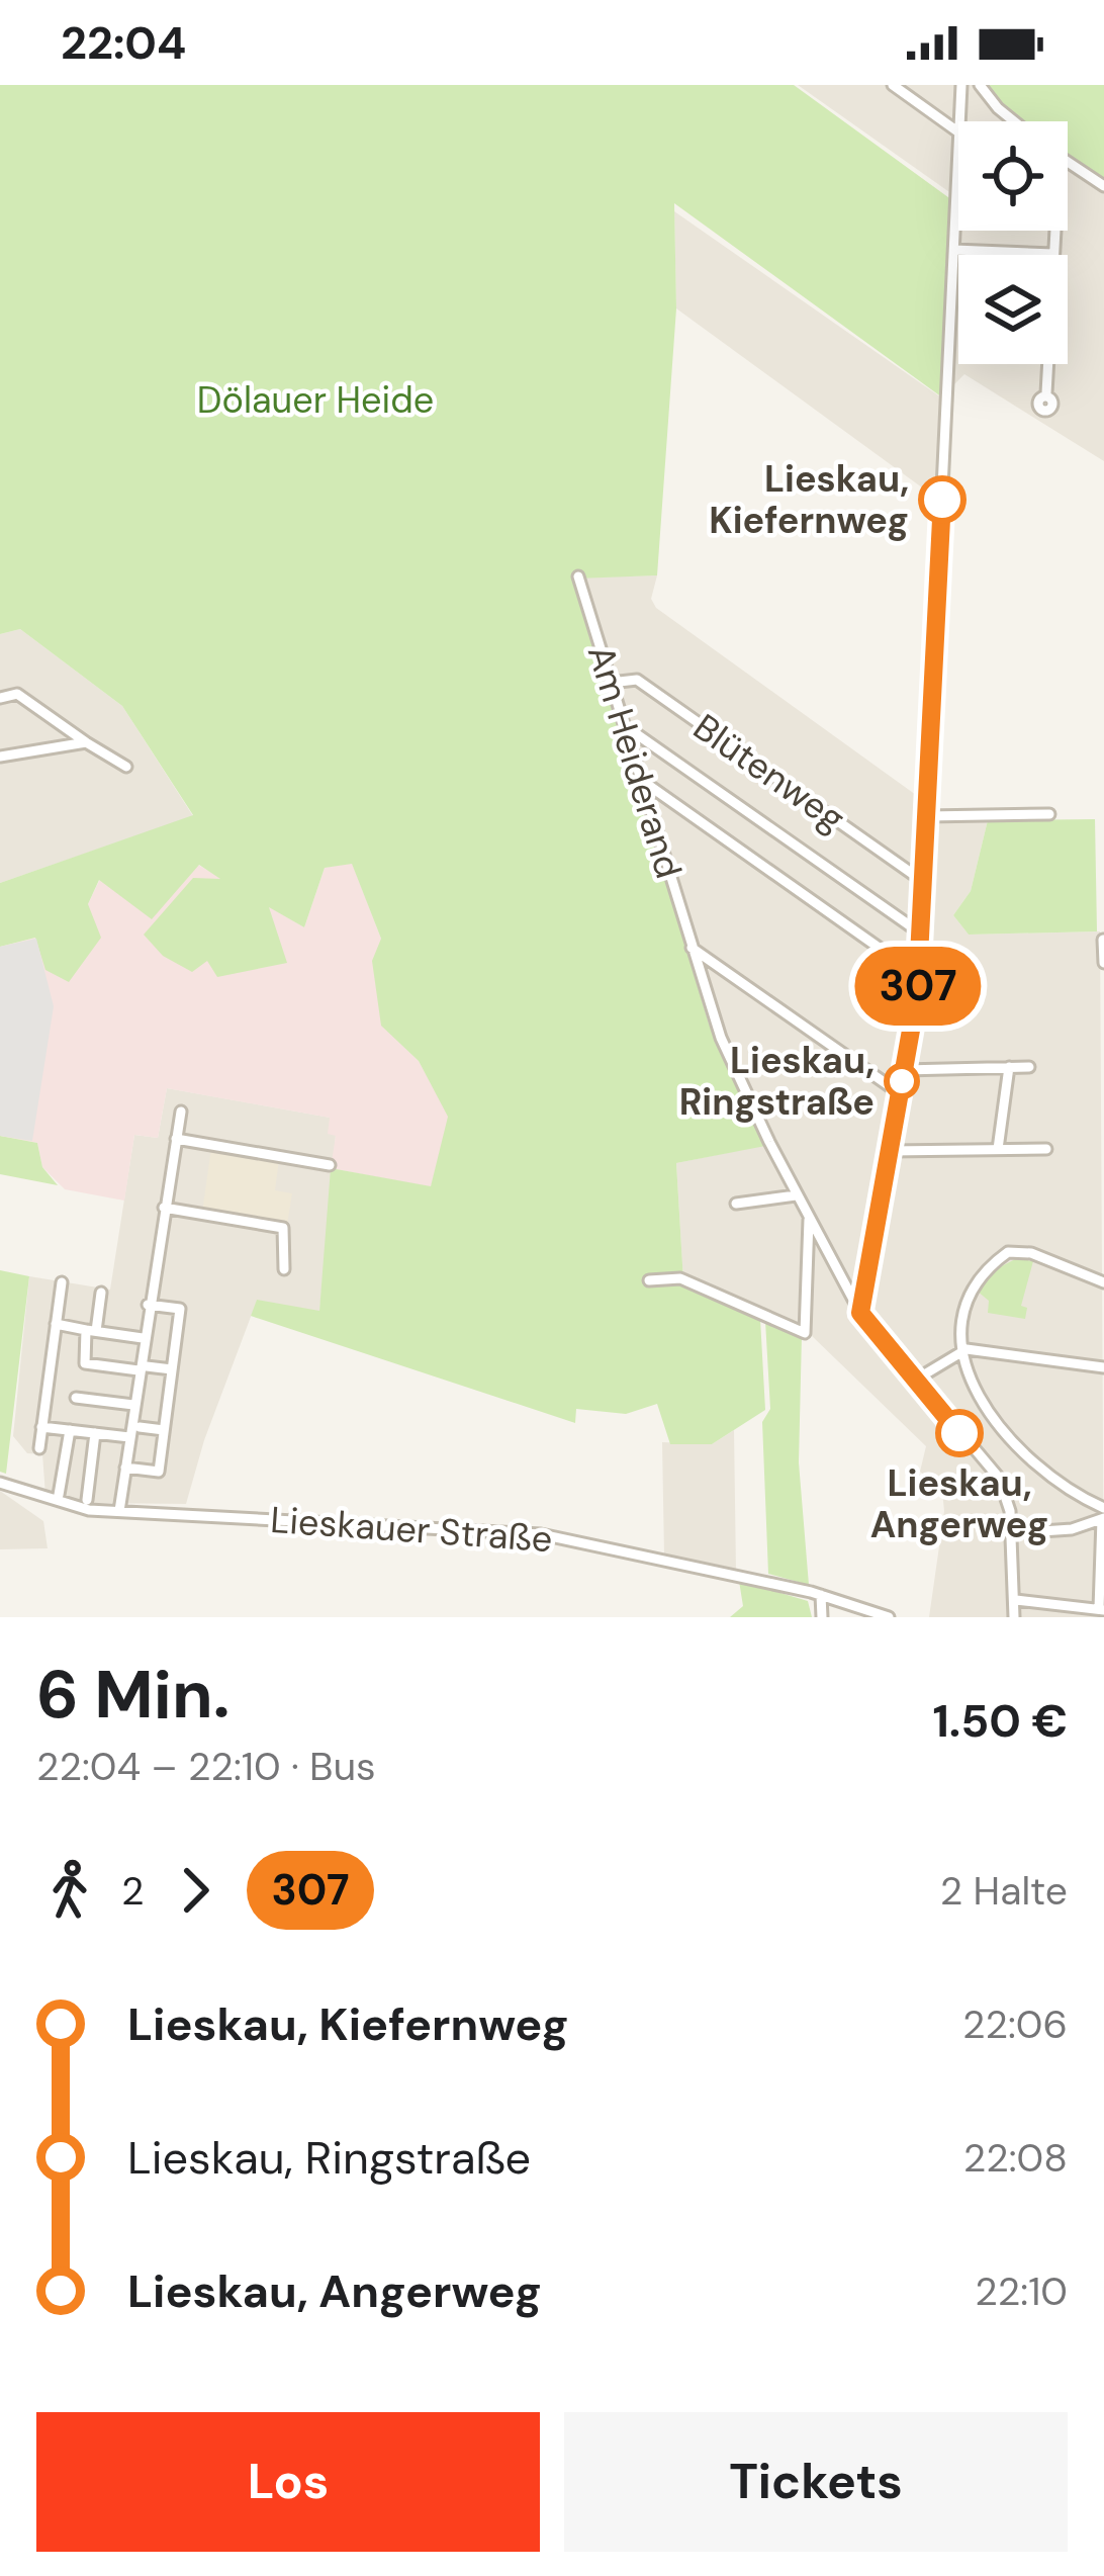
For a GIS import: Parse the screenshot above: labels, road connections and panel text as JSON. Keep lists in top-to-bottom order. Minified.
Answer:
{"streets":{"street":["Am Heiderand","Blütenweg","Lieskauer Straße"]},"crossings":[["Am Heiderand","Blütenweg"]],"parks":["Dölauer Heide"],"places":["Lieskau, Kiefernweg","Lieskau, Ringstraße","Lieskau, Angerweg"],"lines":["bus line 307"],"page":{"status":"22:04","on_map":"307","heading":["6 Min.","22:04 – 22:10 · Bus","1.50 €"],"legs":["2","307","2 Halte"],"list":[{"name":"Lieskau, Kiefernweg","value":"22:06"},{"name":"Lieskau, Ringstraße","value":"22:08"},{"name":"Lieskau, Angerweg","value":"22:10"}],"buttons":["Los","Tickets"]}}
